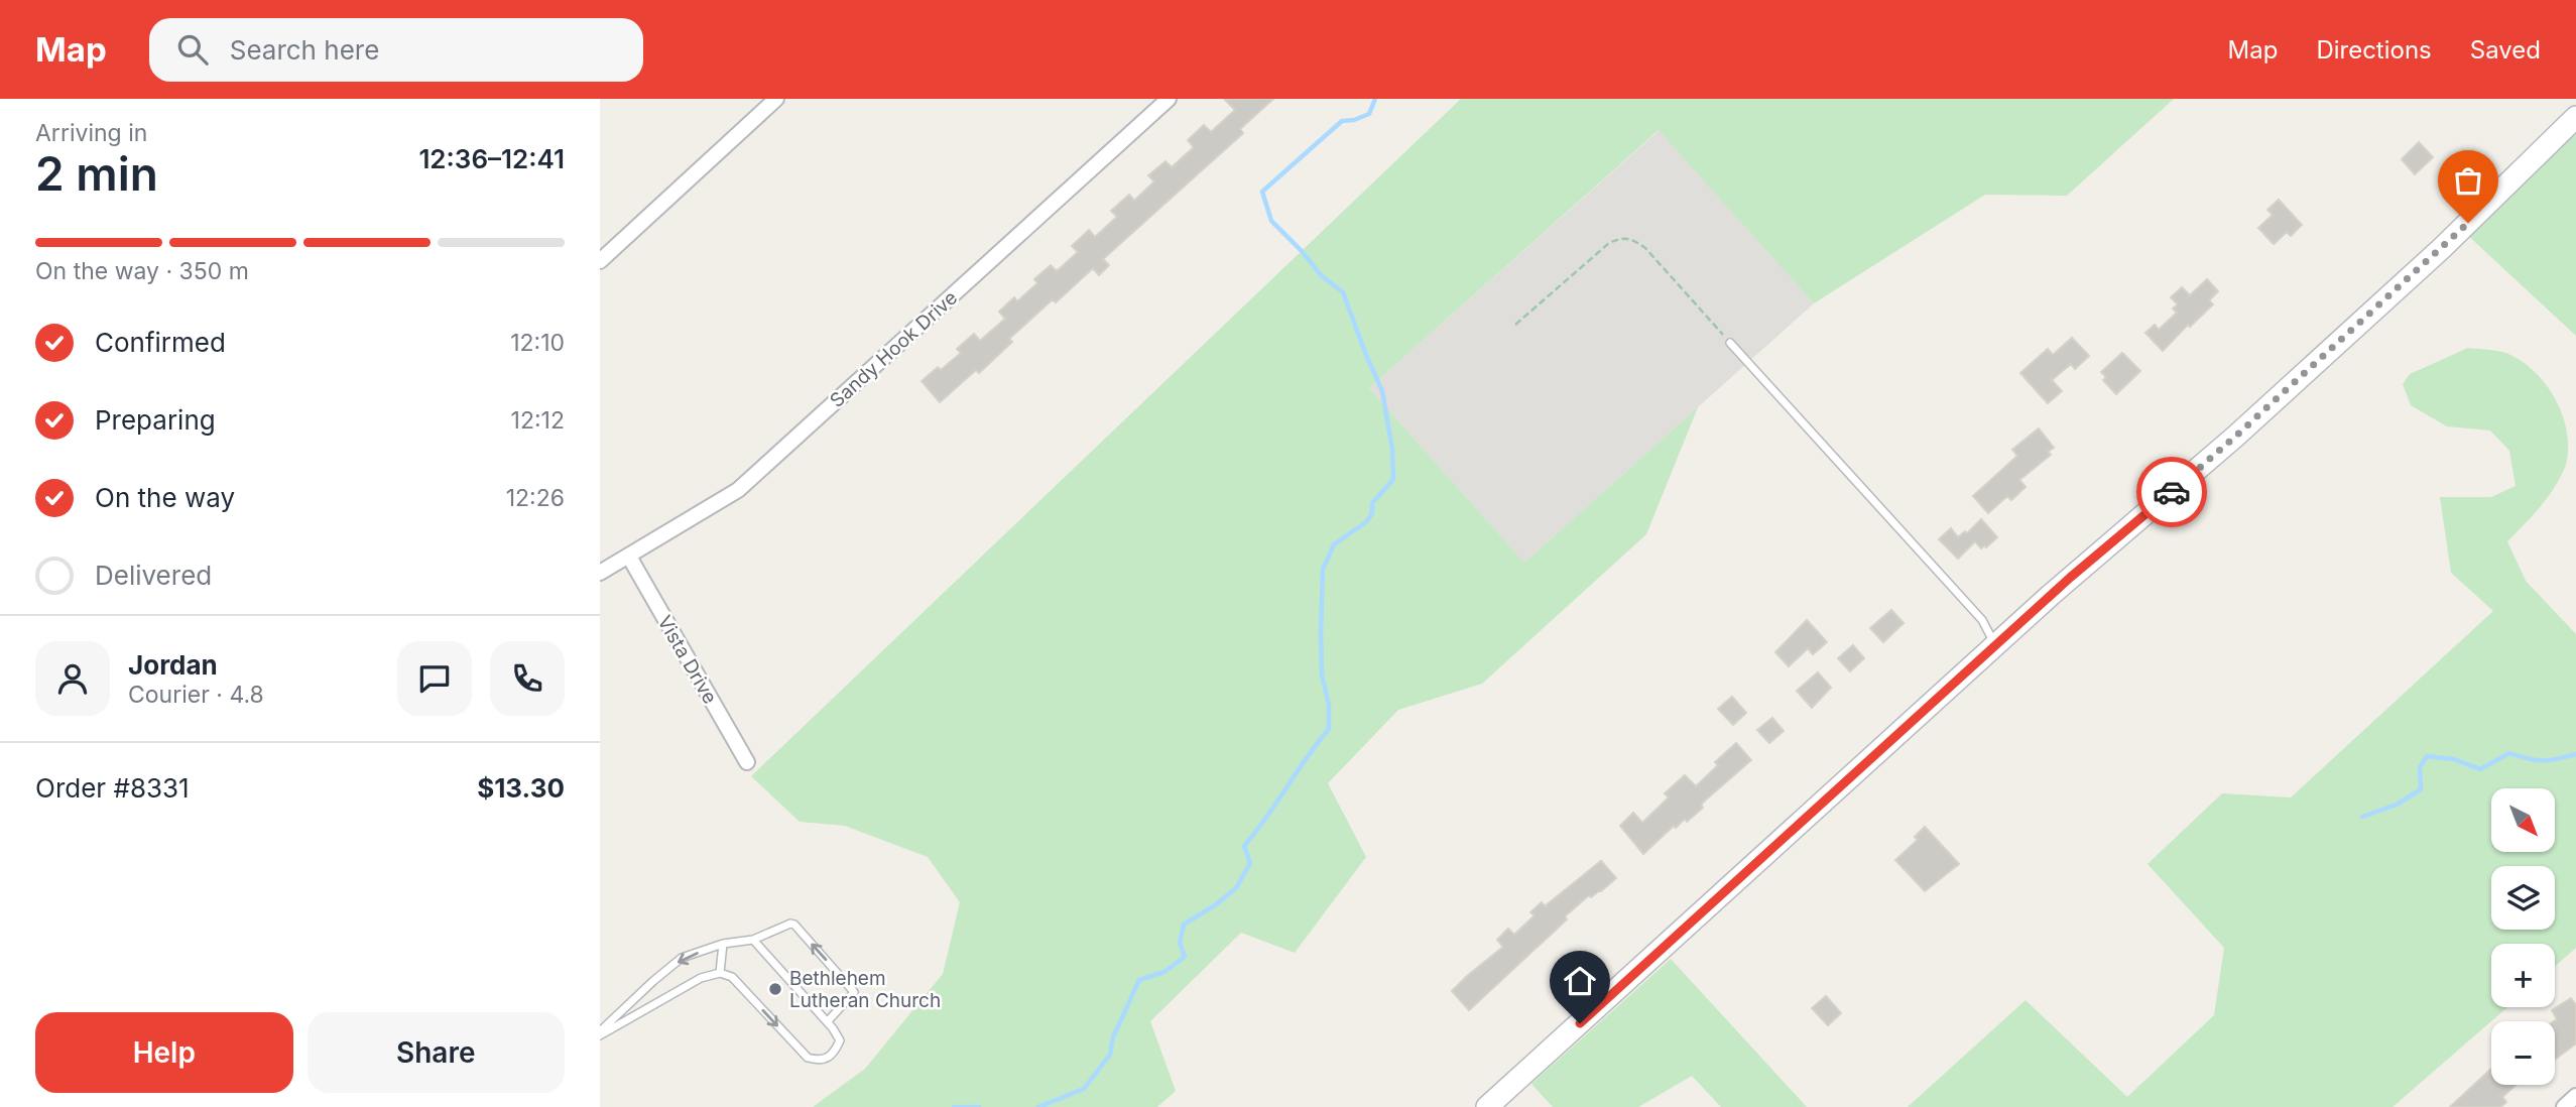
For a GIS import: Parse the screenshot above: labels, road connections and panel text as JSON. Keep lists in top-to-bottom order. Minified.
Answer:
{"streets":{"street":["Sandy Hook Drive","Vista Drive"]},"crossings":[["Sandy Hook Drive","Vista Drive"]],"places":["Bethlehem Lutheran Church"],"north":"bottom right","page":{"header":"Map","search":"Search here","nav":["Map","Directions","Saved"],"heading":["2 min","Arriving in","12:36–12:41"],"panel":["Jordan","Courier · 4.8","Order #8331","$13.30"],"bar":"On the way · 350 m","list":[["Confirmed","12:10"],["Preparing","12:12"],["On the way","12:26"],"Delivered"],"map_buttons":["+","−"],"buttons":["Help","Share"]}}
